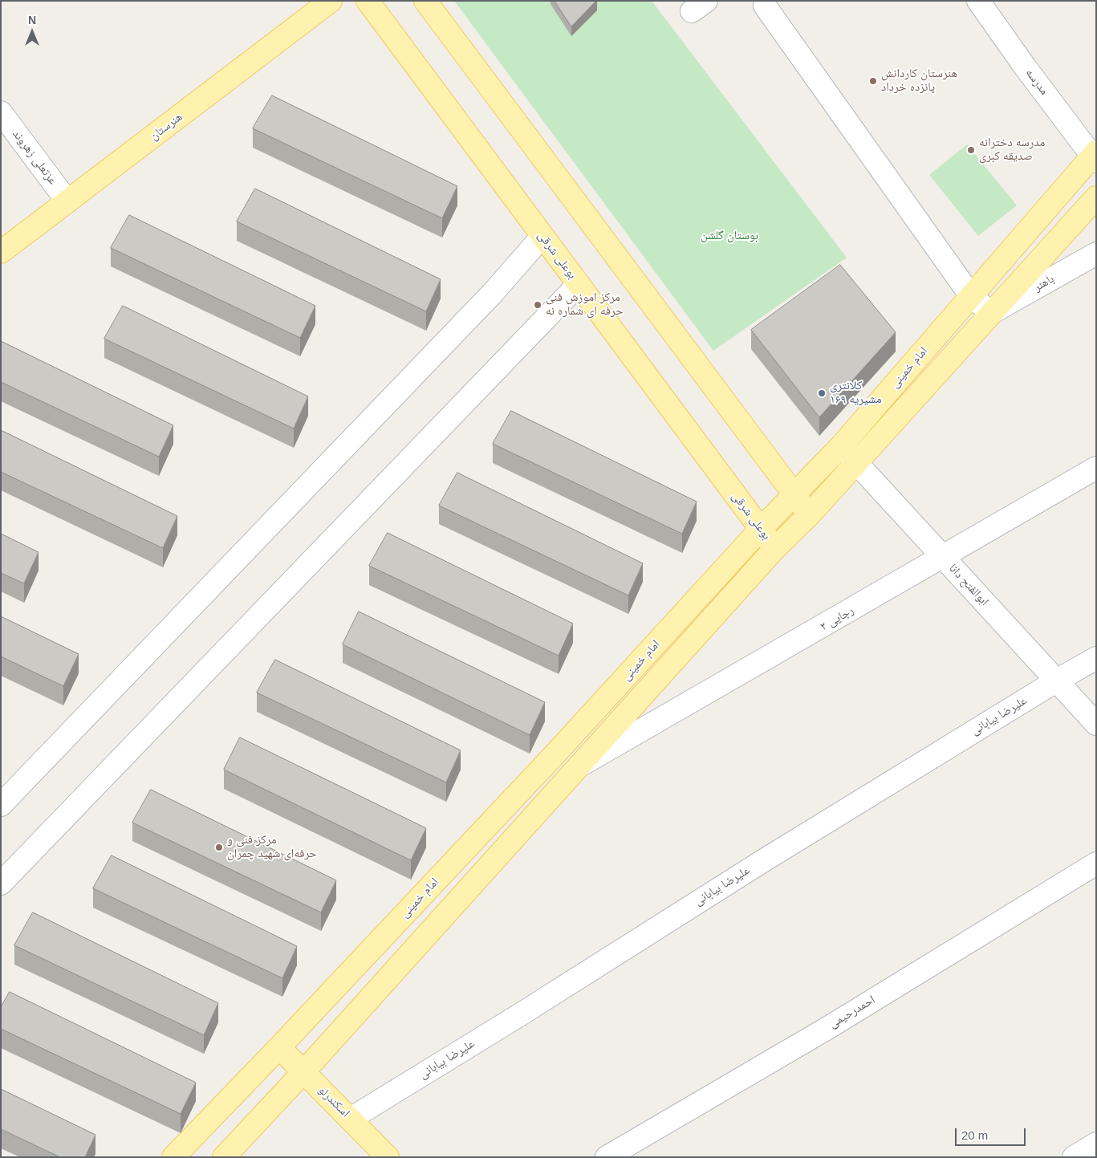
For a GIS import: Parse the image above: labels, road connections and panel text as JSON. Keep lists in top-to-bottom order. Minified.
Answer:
{"streets":{"main road":["هنرستان","بوعلی شرقی","امام خمینی","اسکندرلو"],"street":["مدرسه","عزتعلی زهروند","باهنر","ابوالفتح دانا","رجایی ۲","علیرضا بیابانی","احمدرحیمی"]},"crossings":[["مدرسه","امام خمینی"],["هنرستان","عزتعلی زهروند"],["بوعلی شرقی","امام خمینی"],["باهنر","امام خمینی"],["امام خمینی","ابوالفتح دانا"],["امام خمینی","رجایی ۲"],["امام خمینی","اسکندرلو"],["ابوالفتح دانا","رجایی ۲"],["ابوالفتح دانا","علیرضا بیابانی"],["علیرضا بیابانی","اسکندرلو"]],"parks":["بوستان گلشن"],"places":["هنرستان کاردانش پانزده خرداد","مدرسه دخترانه صدیقه کبری","مرکز اموزش فنی حرفه ای شماره نه","کلانتری ۱۶۹ مشیریه","مرکز فنی و حرفه‌ای شهید چمران"],"scale_bar":"20 m","north":"top"}
